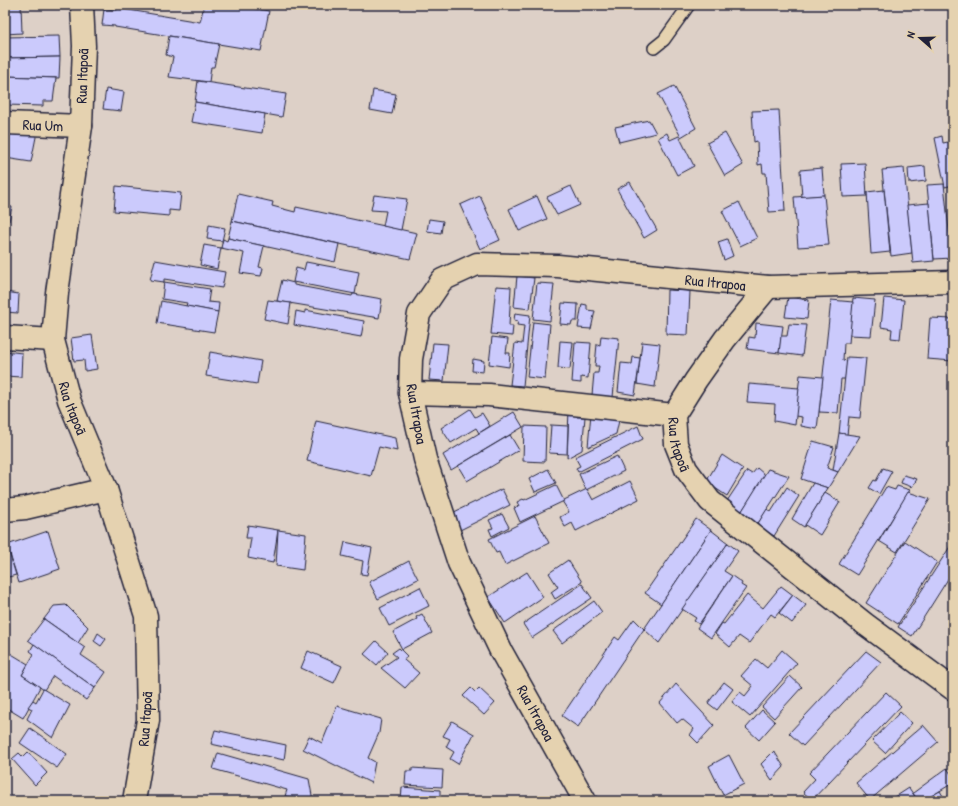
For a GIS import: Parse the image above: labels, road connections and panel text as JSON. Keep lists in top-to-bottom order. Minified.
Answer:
{"streets":{"street":["Rua Itapoã","Rua Um","Rua Itrapoa"]},"crossings":[["Rua Itapoã","Rua Um"],["Rua Itapoã","Rua Itrapoa"]],"north":"left"}
